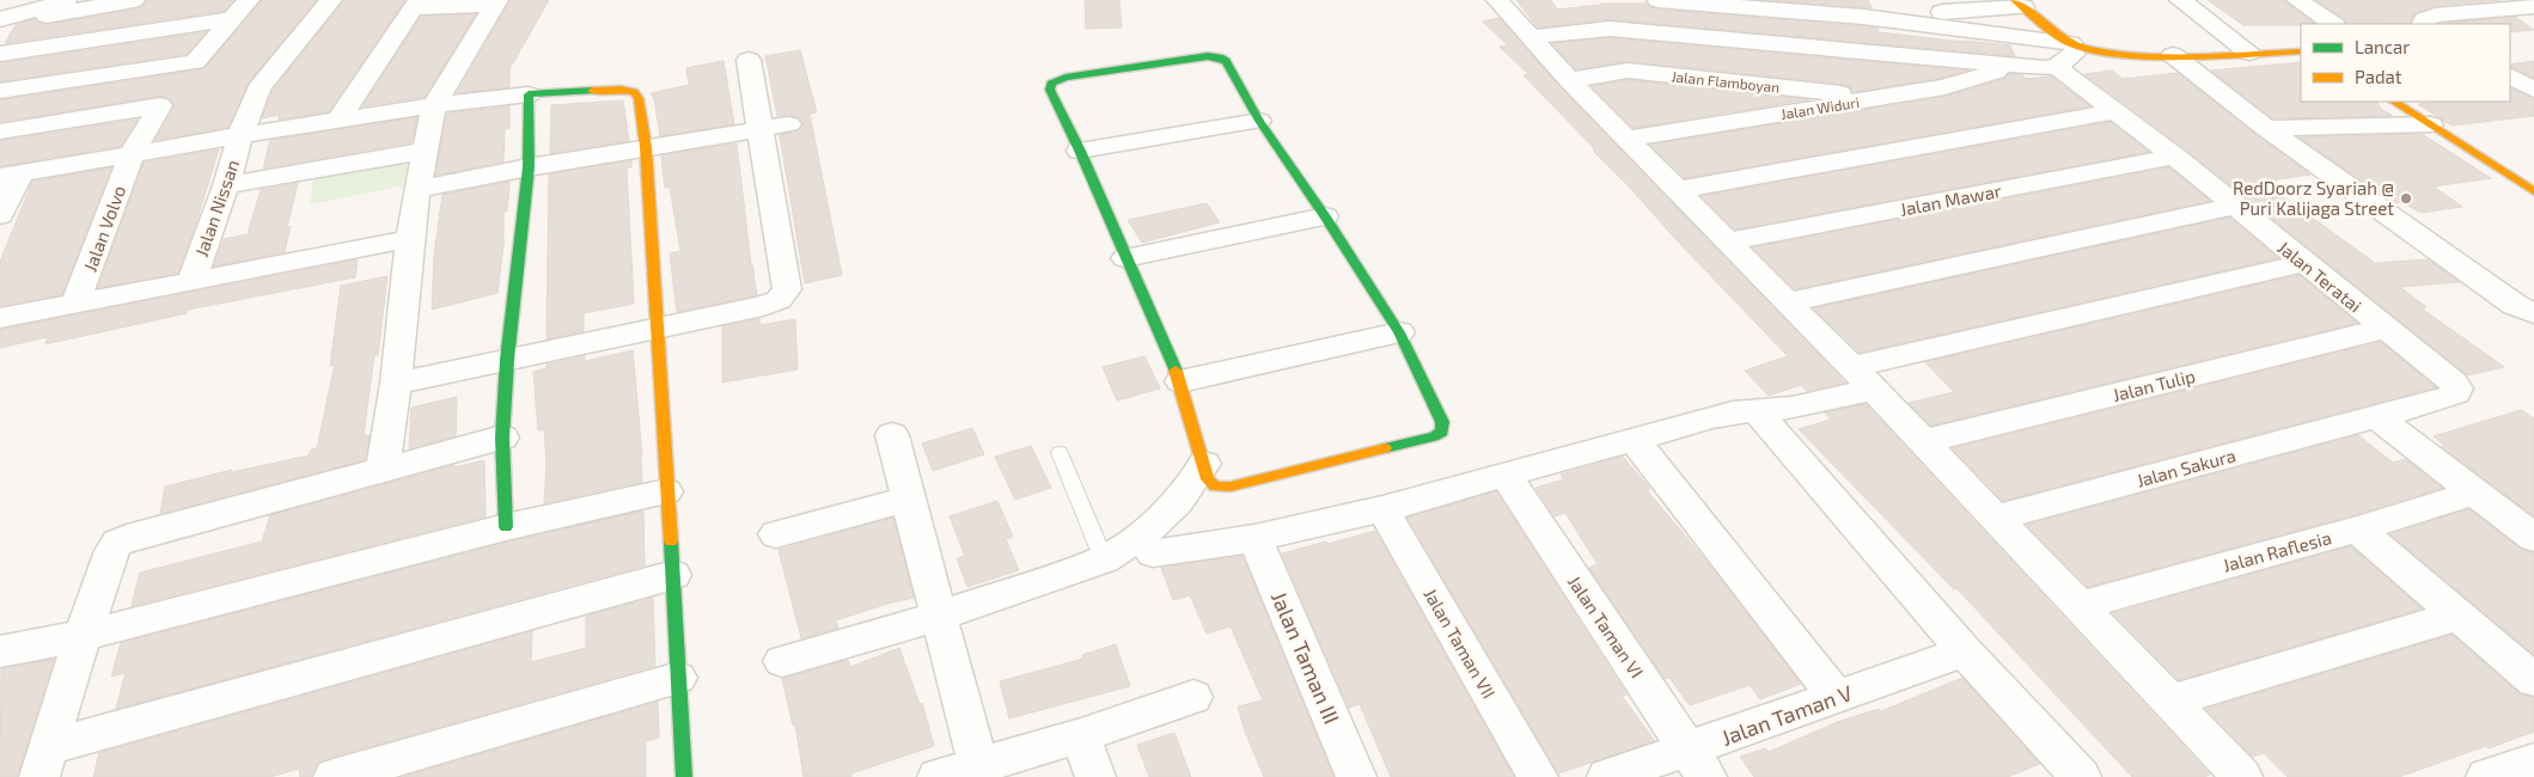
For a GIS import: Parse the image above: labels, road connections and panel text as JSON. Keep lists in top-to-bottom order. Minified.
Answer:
{"streets":{"street":["Jalan Flamboyan","Jalan Widuri","Jalan Mawar","Jalan Nissan","Jalan Volvo","Jalan Teratai","Jalan Tulip","Jalan Sakura","Jalan Raflesia","Jalan Taman VI","Jalan Taman VII","Jalan Taman III","Jalan Taman V"]},"crossings":[["Jalan Flamboyan","Jalan Widuri"],["Jalan Mawar","Jalan Teratai"],["Jalan Teratai","Jalan Tulip"],["Jalan Teratai","Jalan Sakura"],["Jalan Taman VI","Jalan Taman V"]],"places":["RedDoorz Syariah @ Puri Kalijaga Street"],"legend":["Lancar","Padat"]}
